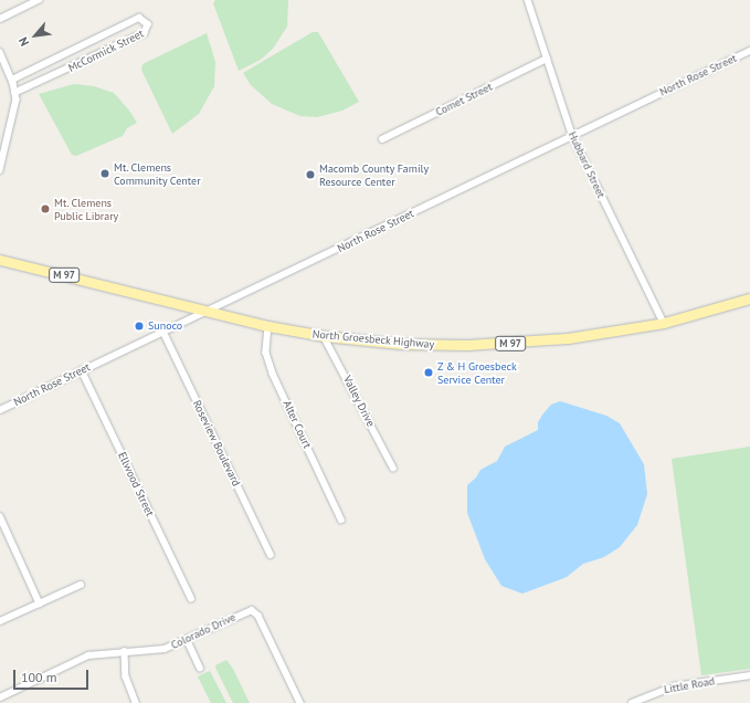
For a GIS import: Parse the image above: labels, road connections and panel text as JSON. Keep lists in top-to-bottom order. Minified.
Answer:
{"streets":{"main road":["M 97","North Groesbeck Highway"],"street":["McCormick Street","North Rose Street","Comet Street","Hubbard Street","Valley Drive","Alter Court","Roseview Boulevard","Ellwood Street","Colorado Drive","Little Road"]},"crossings":[["North Rose Street","Hubbard Street"],["North Rose Street","North Groesbeck Highway"],["North Rose Street","Roseview Boulevard"],["North Rose Street","Ellwood Street"],["Comet Street","Hubbard Street"],["Hubbard Street","North Groesbeck Highway"],["North Groesbeck Highway","Valley Drive"],["North Groesbeck Highway","Alter Court"]],"places":["Mt. Clemens Community Center","Macomb County Family Resource Center","Mt. Clemens Public Library","Sunoco","Z & H Groesbeck Service Center"],"scale_bar":"100 m","north":"bottom left"}
